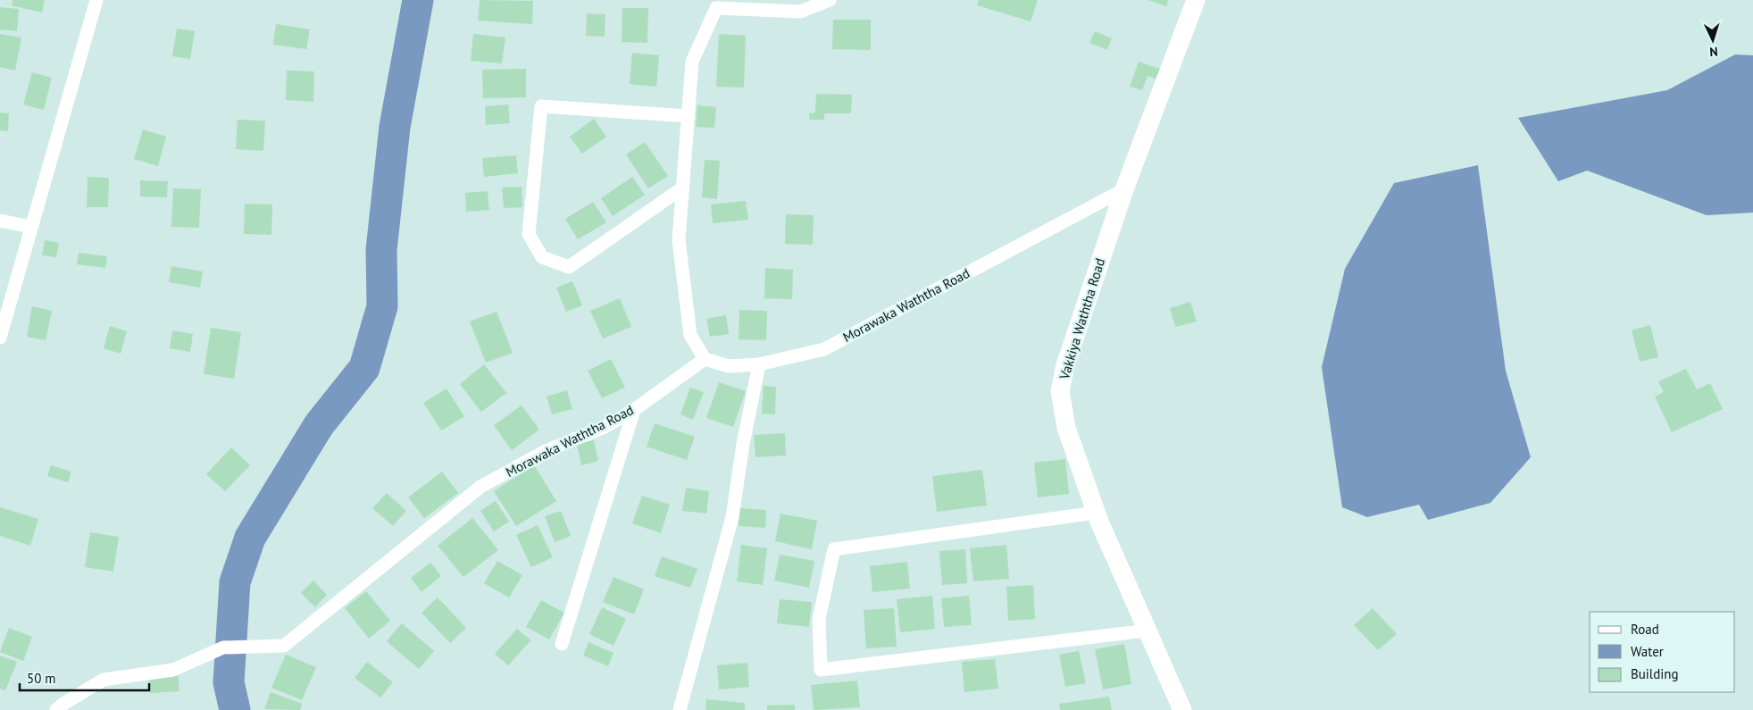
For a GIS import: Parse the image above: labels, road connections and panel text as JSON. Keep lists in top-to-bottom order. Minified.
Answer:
{"streets":{"street":["Morawaka Waththa Road","Vakkiya Waththa Road"]},"crossings":[["Morawaka Waththa Road","Vakkiya Waththa Road"]],"legend":["Road","Water","Building"],"scale_bar":"50 m","north":"bottom"}
